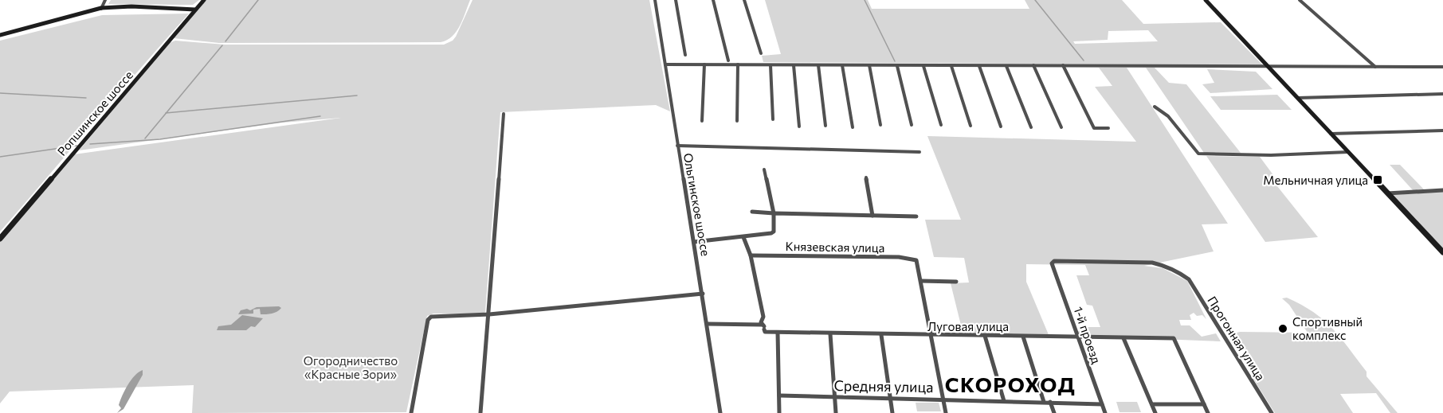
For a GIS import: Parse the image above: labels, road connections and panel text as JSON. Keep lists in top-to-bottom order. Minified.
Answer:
{"streets":{"street":["Ропшинское шоссе","Ольгинское шоссе","Князевская улица","Луговая улица","1-й проезд","Прогонная улица","Средняя улица"]},"crossings":[["Ольгинское шоссе","Луговая улица"],["Луговая улица","1-й проезд"],["1-й проезд","Прогонная улица"],["1-й проезд","Средняя улица"]],"districts":["СКОРОХОД"],"parks":["Огородничество «Красные Зори»"],"places":{"transit":["Мельничная улица"],"other":["Спортивный комплекс"]}}
